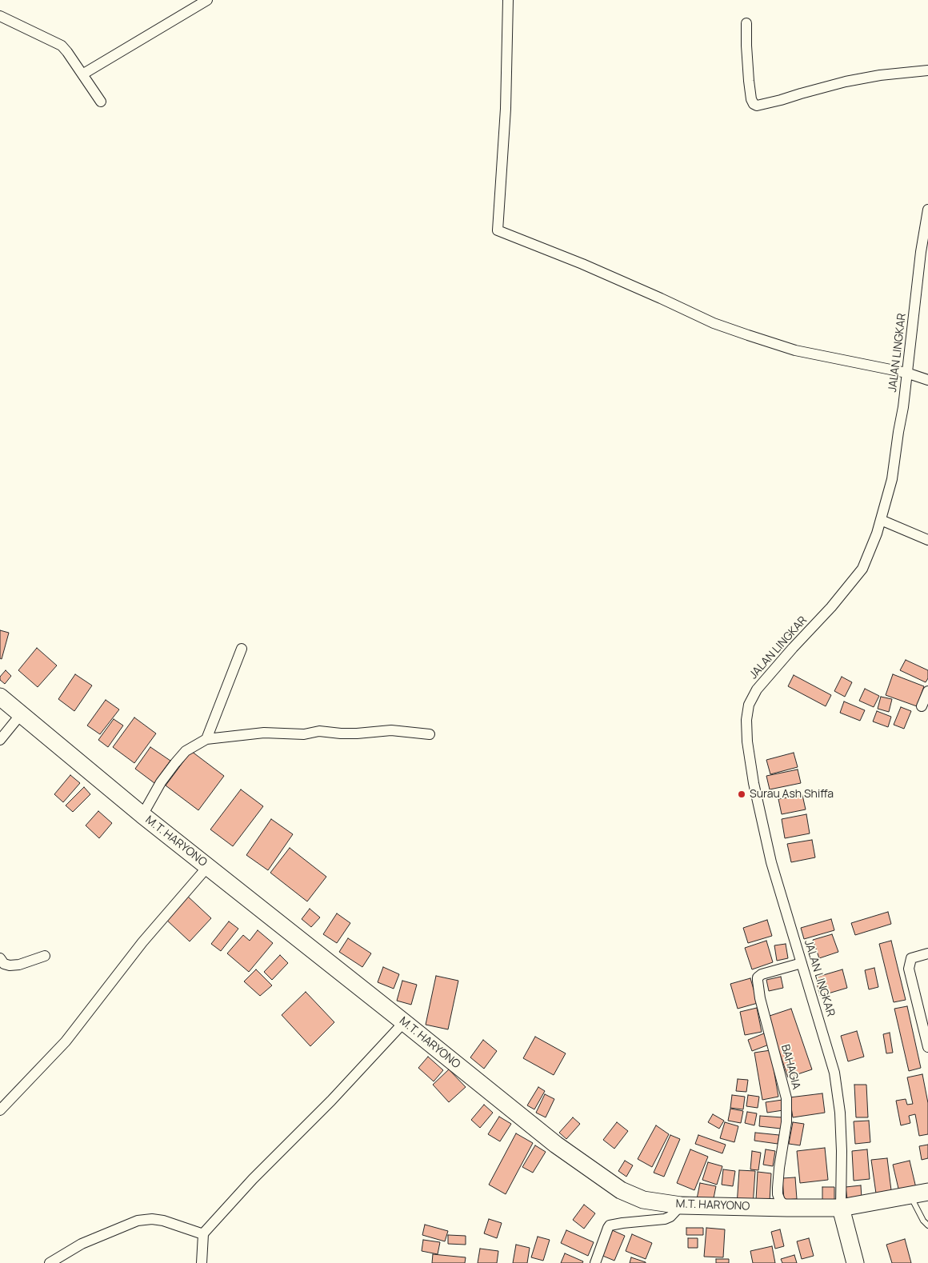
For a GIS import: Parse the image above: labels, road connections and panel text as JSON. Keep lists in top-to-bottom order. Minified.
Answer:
{"streets":{"highway":["M.T. HARYONO"],"street":["JALAN LINGKAR","BAHAGIA"]},"crossings":[["JALAN LINGKAR","M.T. HARYONO"],["JALAN LINGKAR","BAHAGIA"],["M.T. HARYONO","BAHAGIA"]],"places":["Surau Ash Shiffa"]}
